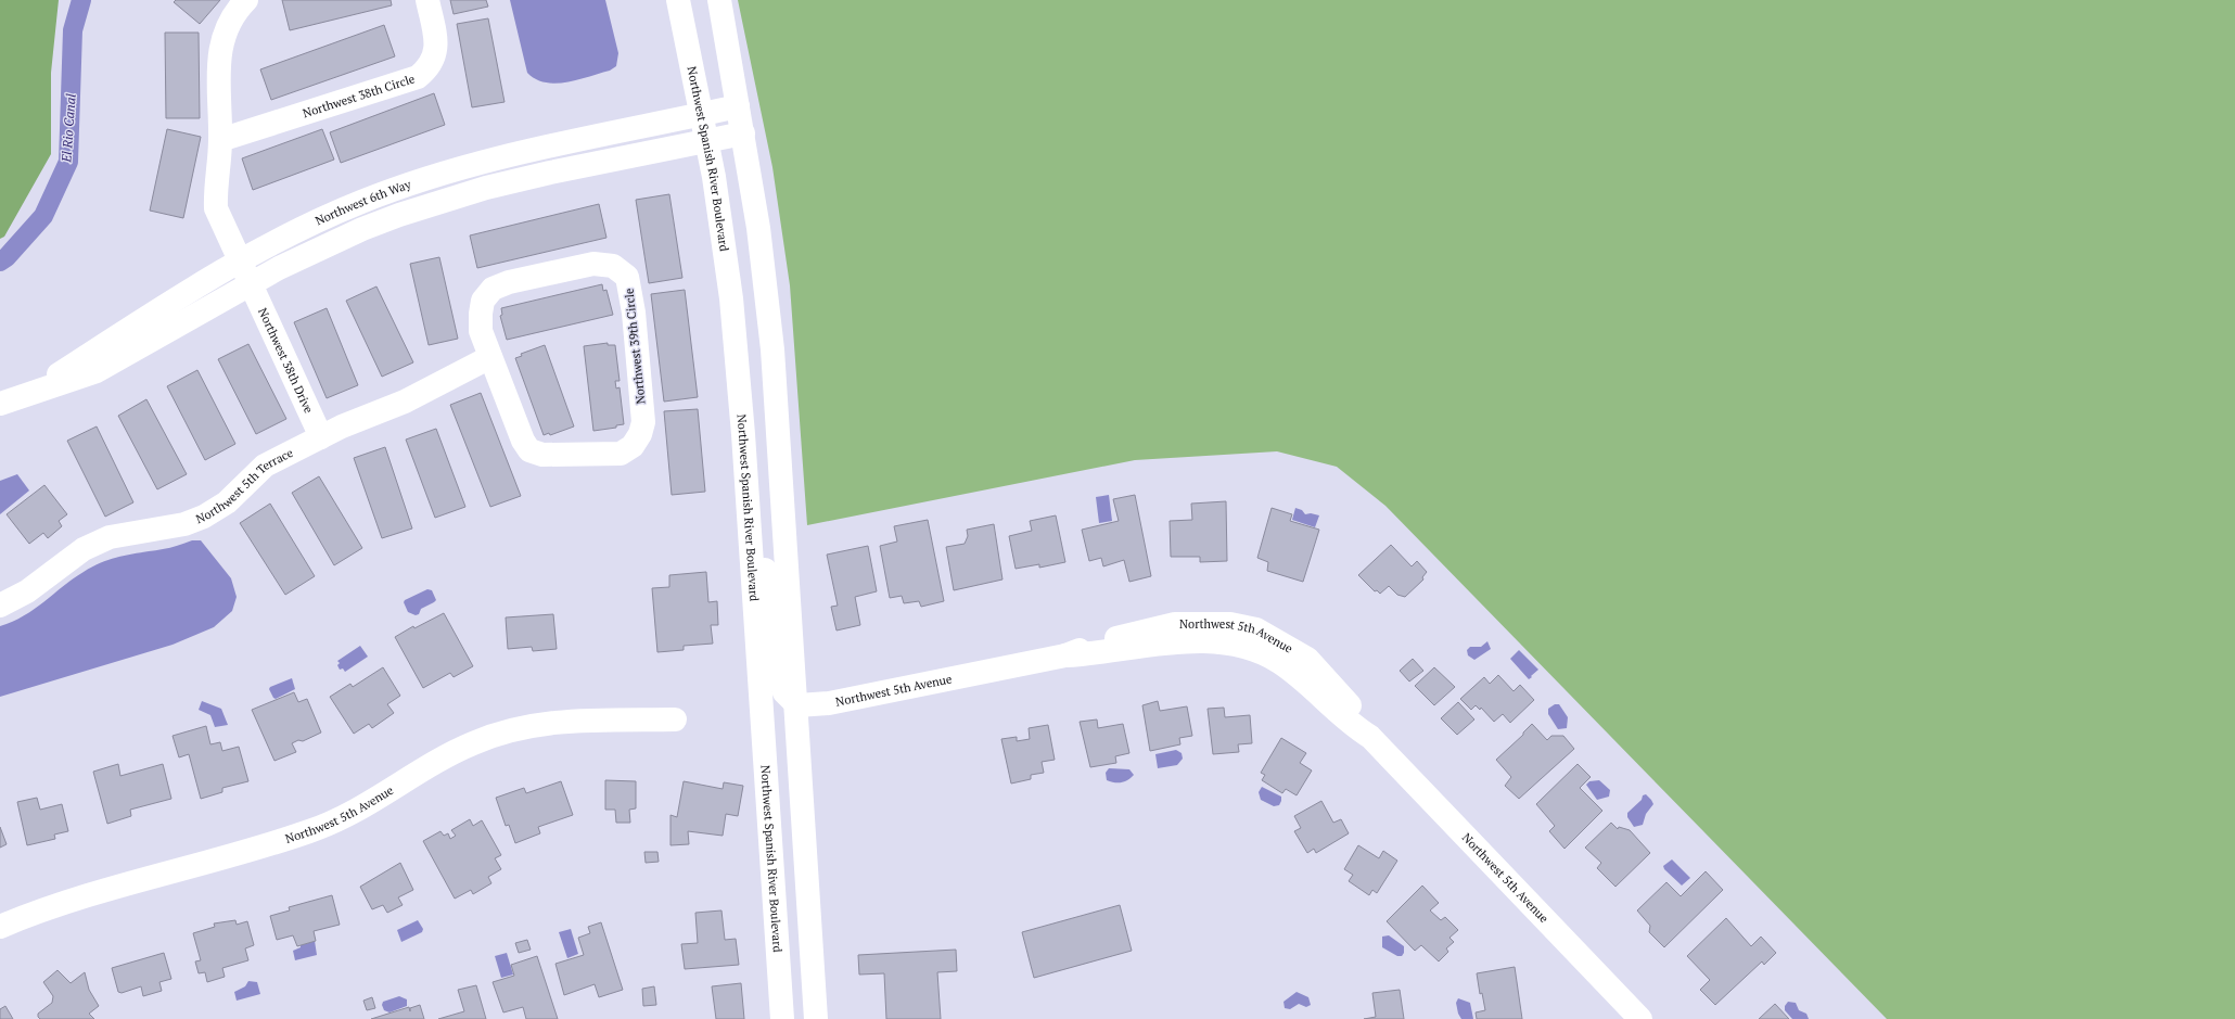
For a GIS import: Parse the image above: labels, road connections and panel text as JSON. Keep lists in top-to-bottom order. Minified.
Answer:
{"streets":{"street":["Northwest 38th Circle","Northwest Spanish River Boulevard","Northwest 6th Way","Northwest 39th Circle","Northwest 38th Drive","Northwest 5th Terrace","Northwest 5th Avenue"]},"crossings":[["Northwest Spanish River Boulevard","Northwest 6th Way"],["Northwest 6th Way","Northwest 38th Drive"],["Northwest 39th Circle","Northwest 5th Terrace"],["Northwest 38th Drive","Northwest 5th Terrace"]],"water":["El Rio Canal"]}
